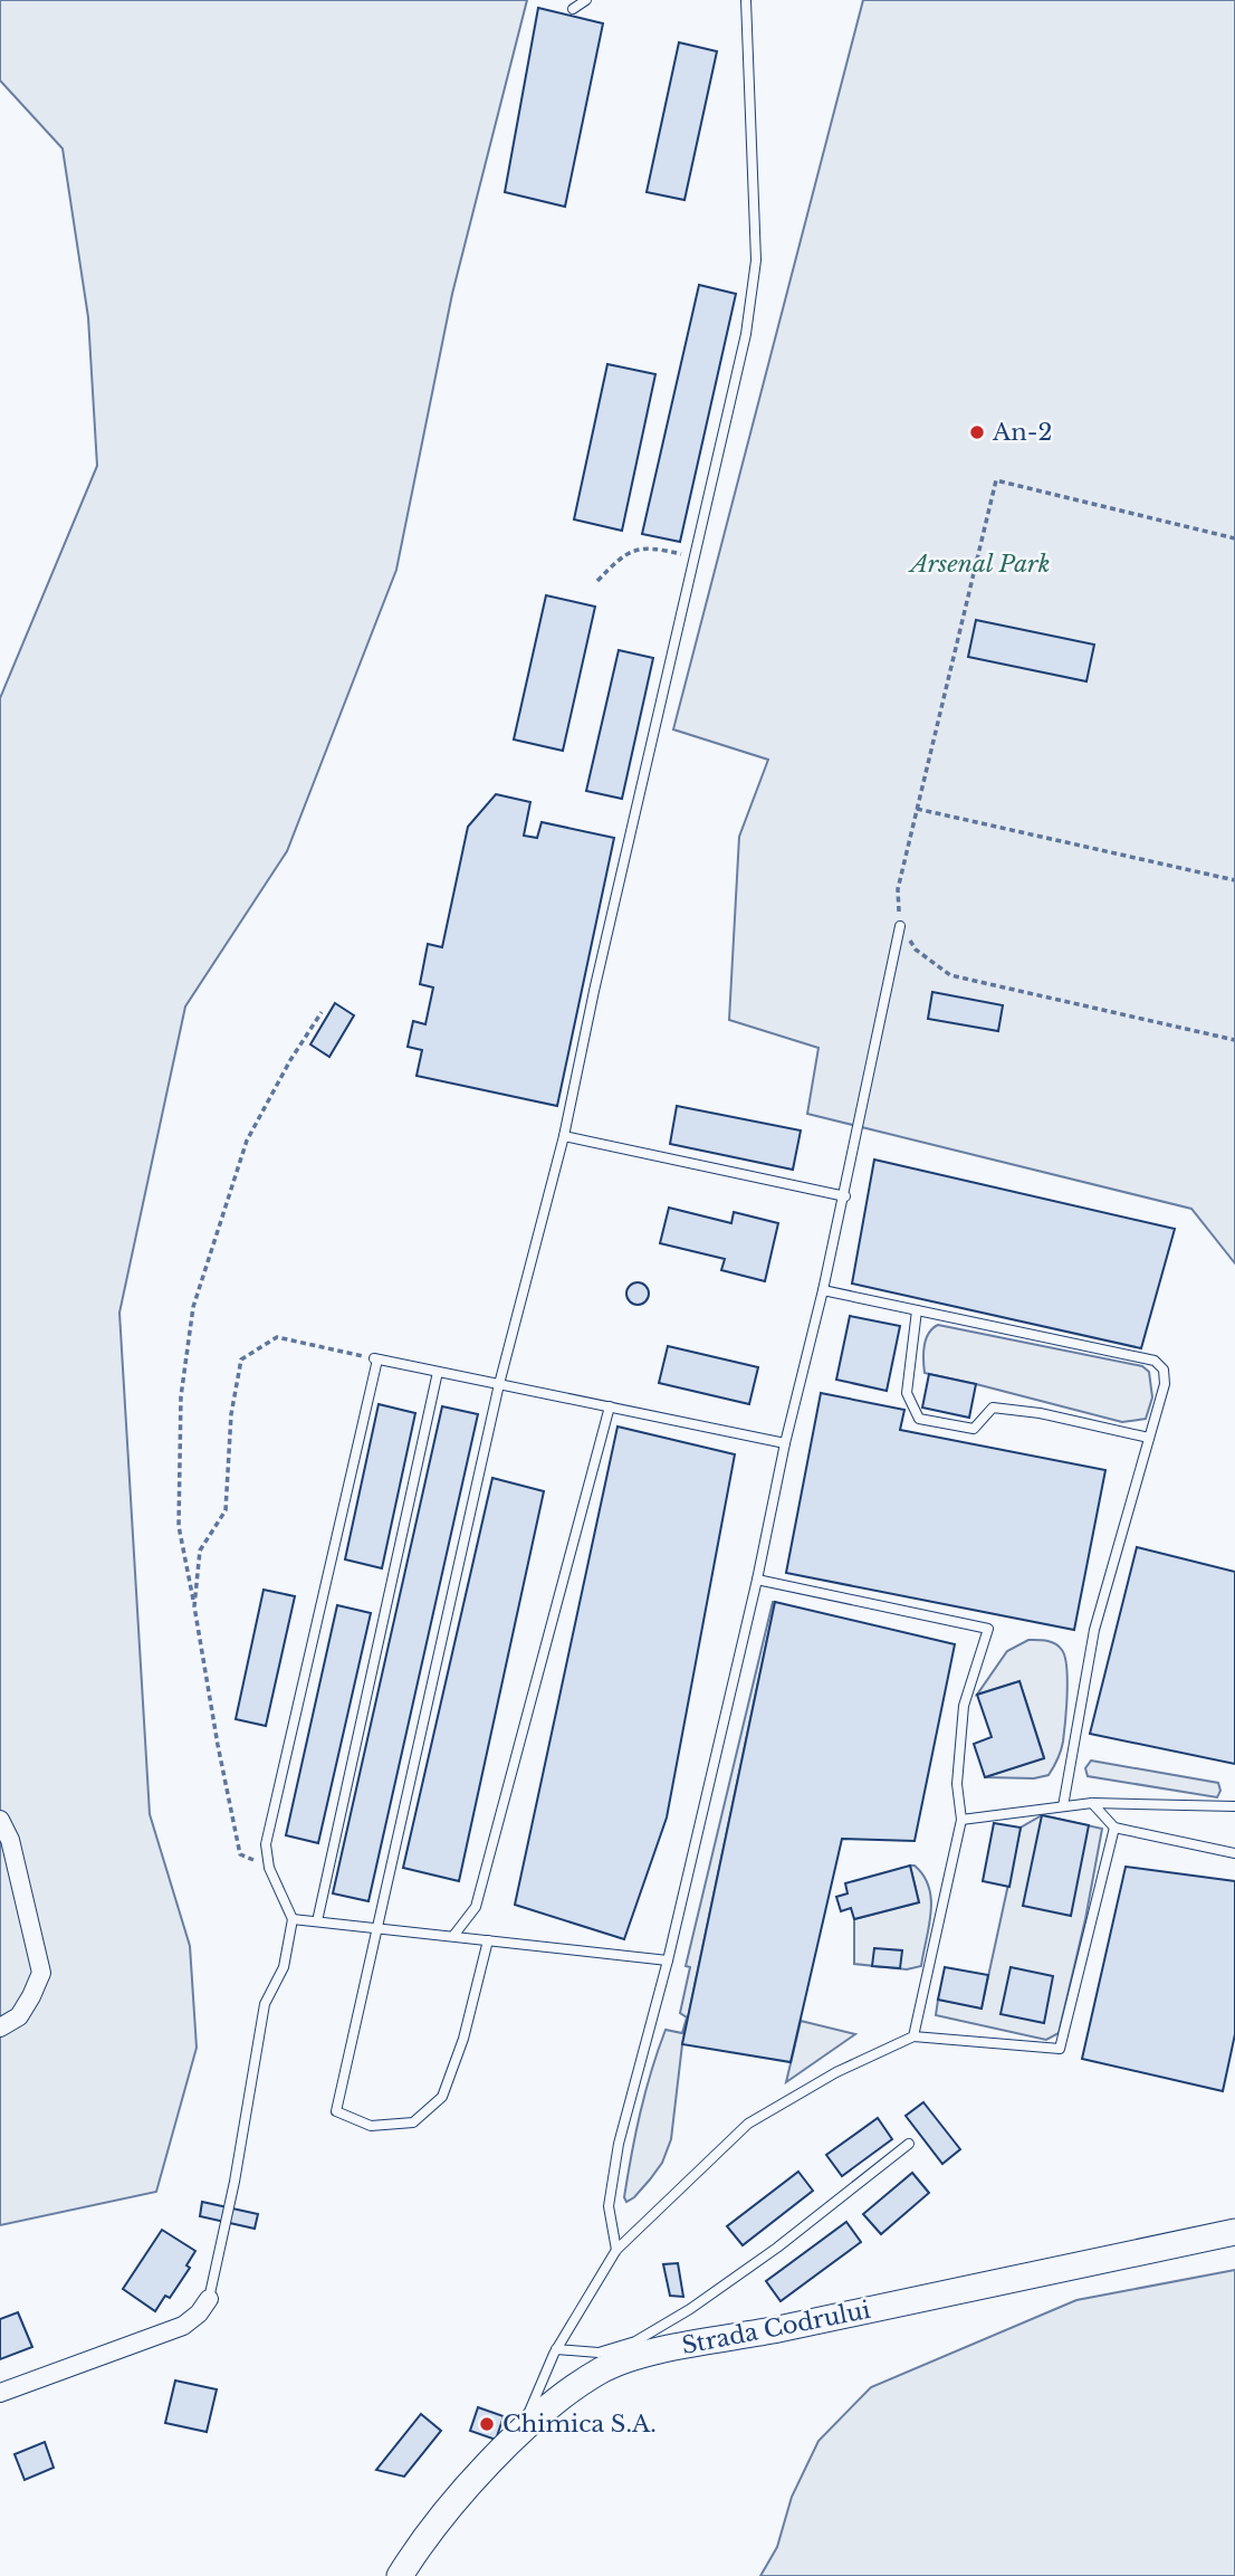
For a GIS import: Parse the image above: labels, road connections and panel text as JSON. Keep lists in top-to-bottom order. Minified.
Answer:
{"streets":{"street":["Strada Codrului"]},"parks":["Arsenal Park"],"places":["An-2","Chimica S.A."]}
